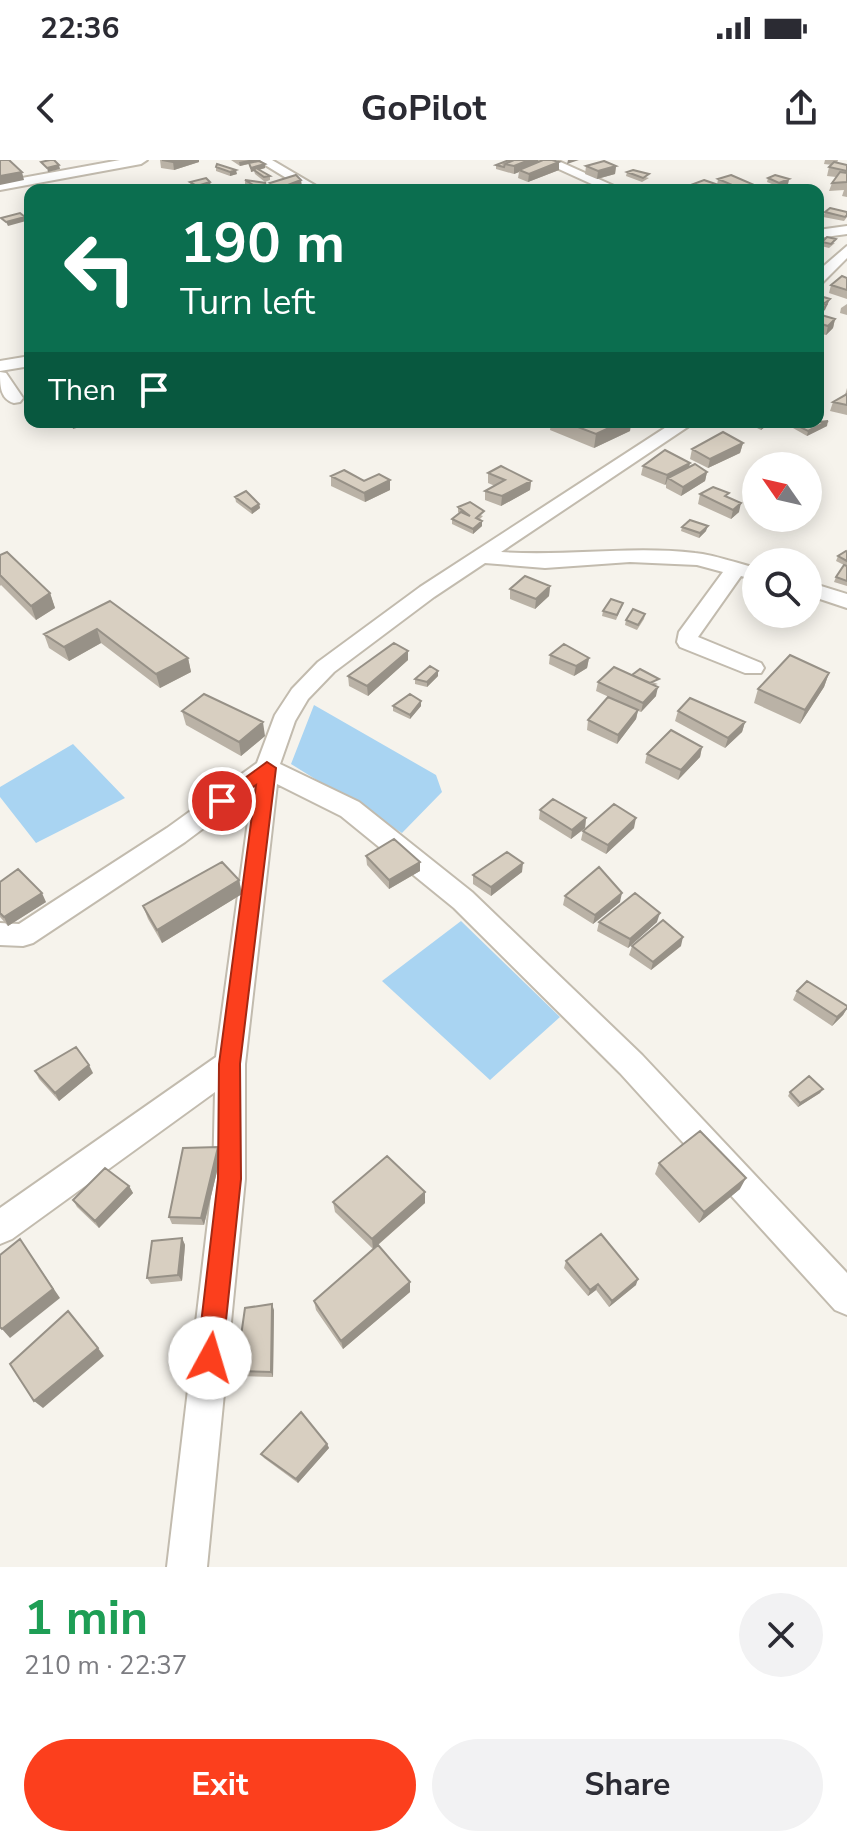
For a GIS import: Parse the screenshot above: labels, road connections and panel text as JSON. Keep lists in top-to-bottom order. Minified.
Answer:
{"north":"top left","page":{"status":"22:36","header":"GoPilot","turn":["190 m","Turn left"],"then":"Then","heading":["1 min","210 m · 22:37"],"buttons":["Exit","Share"]}}
